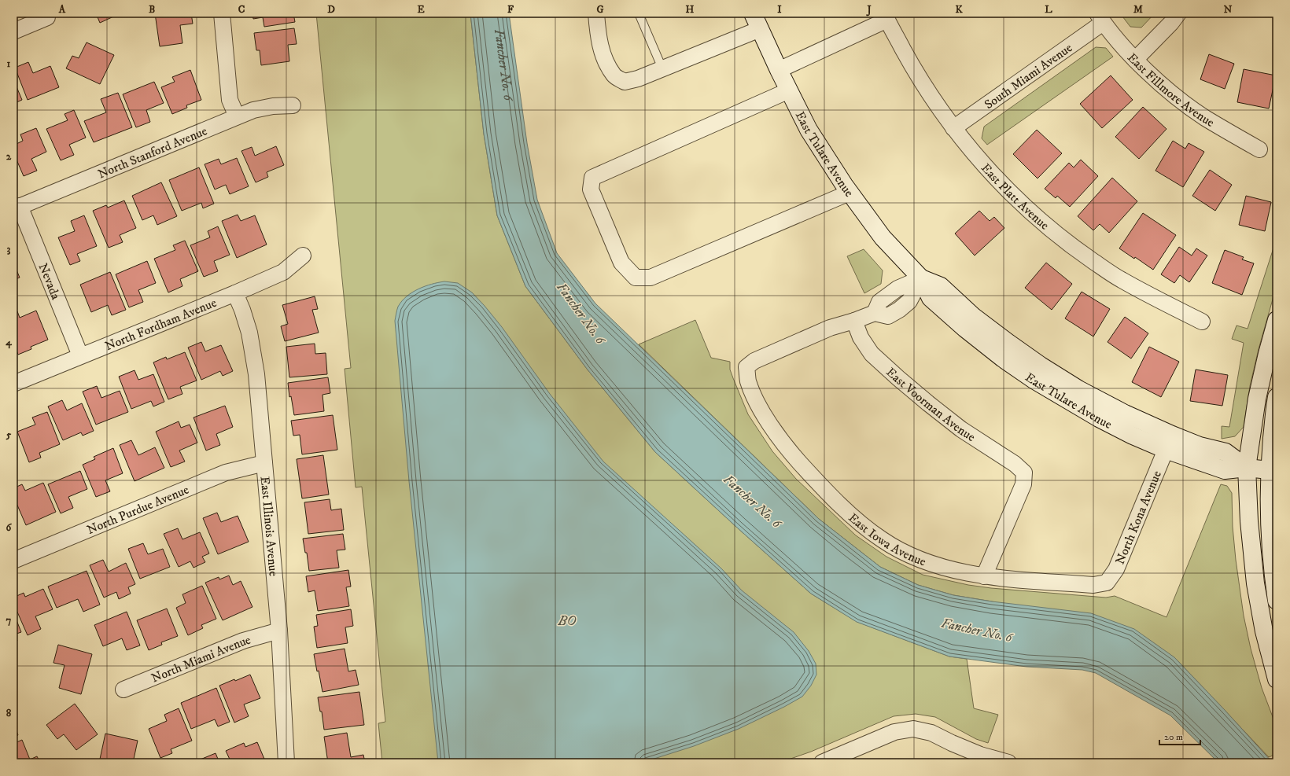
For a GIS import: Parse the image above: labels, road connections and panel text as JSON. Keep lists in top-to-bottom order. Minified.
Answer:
{"streets":{"street":["South Miami Avenue","East Fillmore Avenue","North Stanford Avenue","East Tulare Avenue","East Platt Avenue","Nevada","North Fordham Avenue","East Voorman Avenue","North Purdue Avenue","North Kona Avenue","East Illinois Avenue","East Iowa Avenue","North Miami Avenue"]},"crossings":[["South Miami Avenue","East Fillmore Avenue"],["South Miami Avenue","East Platt Avenue"],["North Stanford Avenue","Nevada"],["East Tulare Avenue","North Kona Avenue"],["Nevada","North Fordham Avenue"],["North Fordham Avenue","East Illinois Avenue"],["East Voorman Avenue","East Iowa Avenue"],["North Purdue Avenue","East Illinois Avenue"],["North Kona Avenue","East Iowa Avenue"],["East Illinois Avenue","North Miami Avenue"]],"water":["Fancher No. 6","BO"],"scale_bar":"20 m","grid":{"columns":["A","B","C","D","E","F","G","H","I","J","K","L","M","N"],"rows":["1","2","3","4","5","6","7","8"]}}
